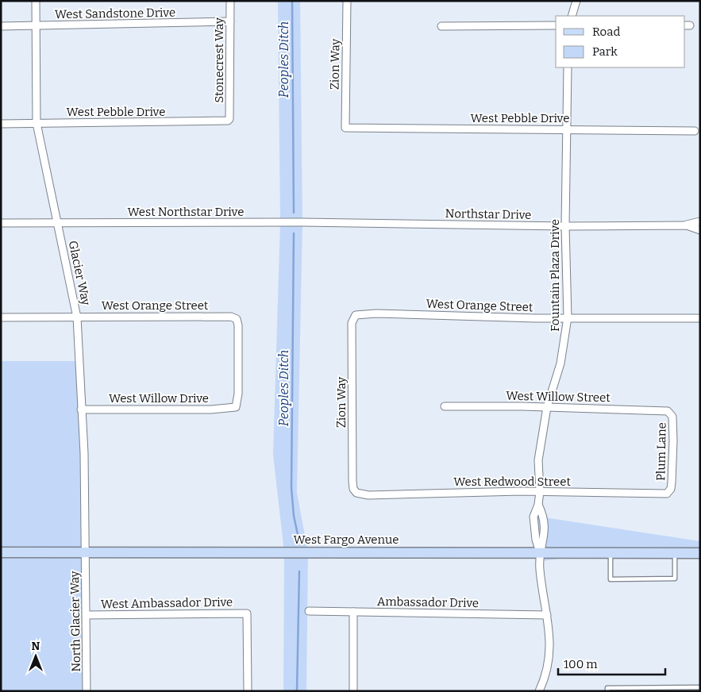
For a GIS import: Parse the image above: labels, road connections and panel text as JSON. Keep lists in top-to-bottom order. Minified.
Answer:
{"streets":{"main road":["West Fargo Avenue"],"street":["West Sandstone Drive","Stonecrest Way","Zion Way","West Pebble Drive","West Northstar Drive","Northstar Drive","Glacier Way","Fountain Plaza Drive","West Orange Street","West Willow Street","West Willow Drive","Plum Lane","West Redwood Street","Ambassador Drive","West Ambassador Drive","North Glacier Way"]},"crossings":[["West Sandstone Drive","Stonecrest Way"],["West Sandstone Drive","Glacier Way"],["Stonecrest Way","West Pebble Drive"],["Zion Way","West Pebble Drive"],["Zion Way","West Orange Street"],["Zion Way","West Redwood Street"],["West Pebble Drive","Glacier Way"],["West Pebble Drive","Fountain Plaza Drive"],["West Northstar Drive","Northstar Drive"],["West Northstar Drive","Glacier Way"],["Northstar Drive","Fountain Plaza Drive"],["Glacier Way","West Orange Street"],["Glacier Way","West Willow Drive"],["Glacier Way","West Fargo Avenue"],["Glacier Way","North Glacier Way"],["Fountain Plaza Drive","West Orange Street"],["Fountain Plaza Drive","West Willow Street"],["Fountain Plaza Drive","West Redwood Street"],["Fountain Plaza Drive","West Fargo Avenue"],["Fountain Plaza Drive","Ambassador Drive"],["West Orange Street","West Willow Drive"],["West Willow Street","Plum Lane"],["Plum Lane","West Redwood Street"],["West Fargo Avenue","North Glacier Way"],["West Ambassador Drive","North Glacier Way"]],"water":["Peoples Ditch"],"legend":["Road","Park"],"scale_bar":"100 m","north":"top"}
